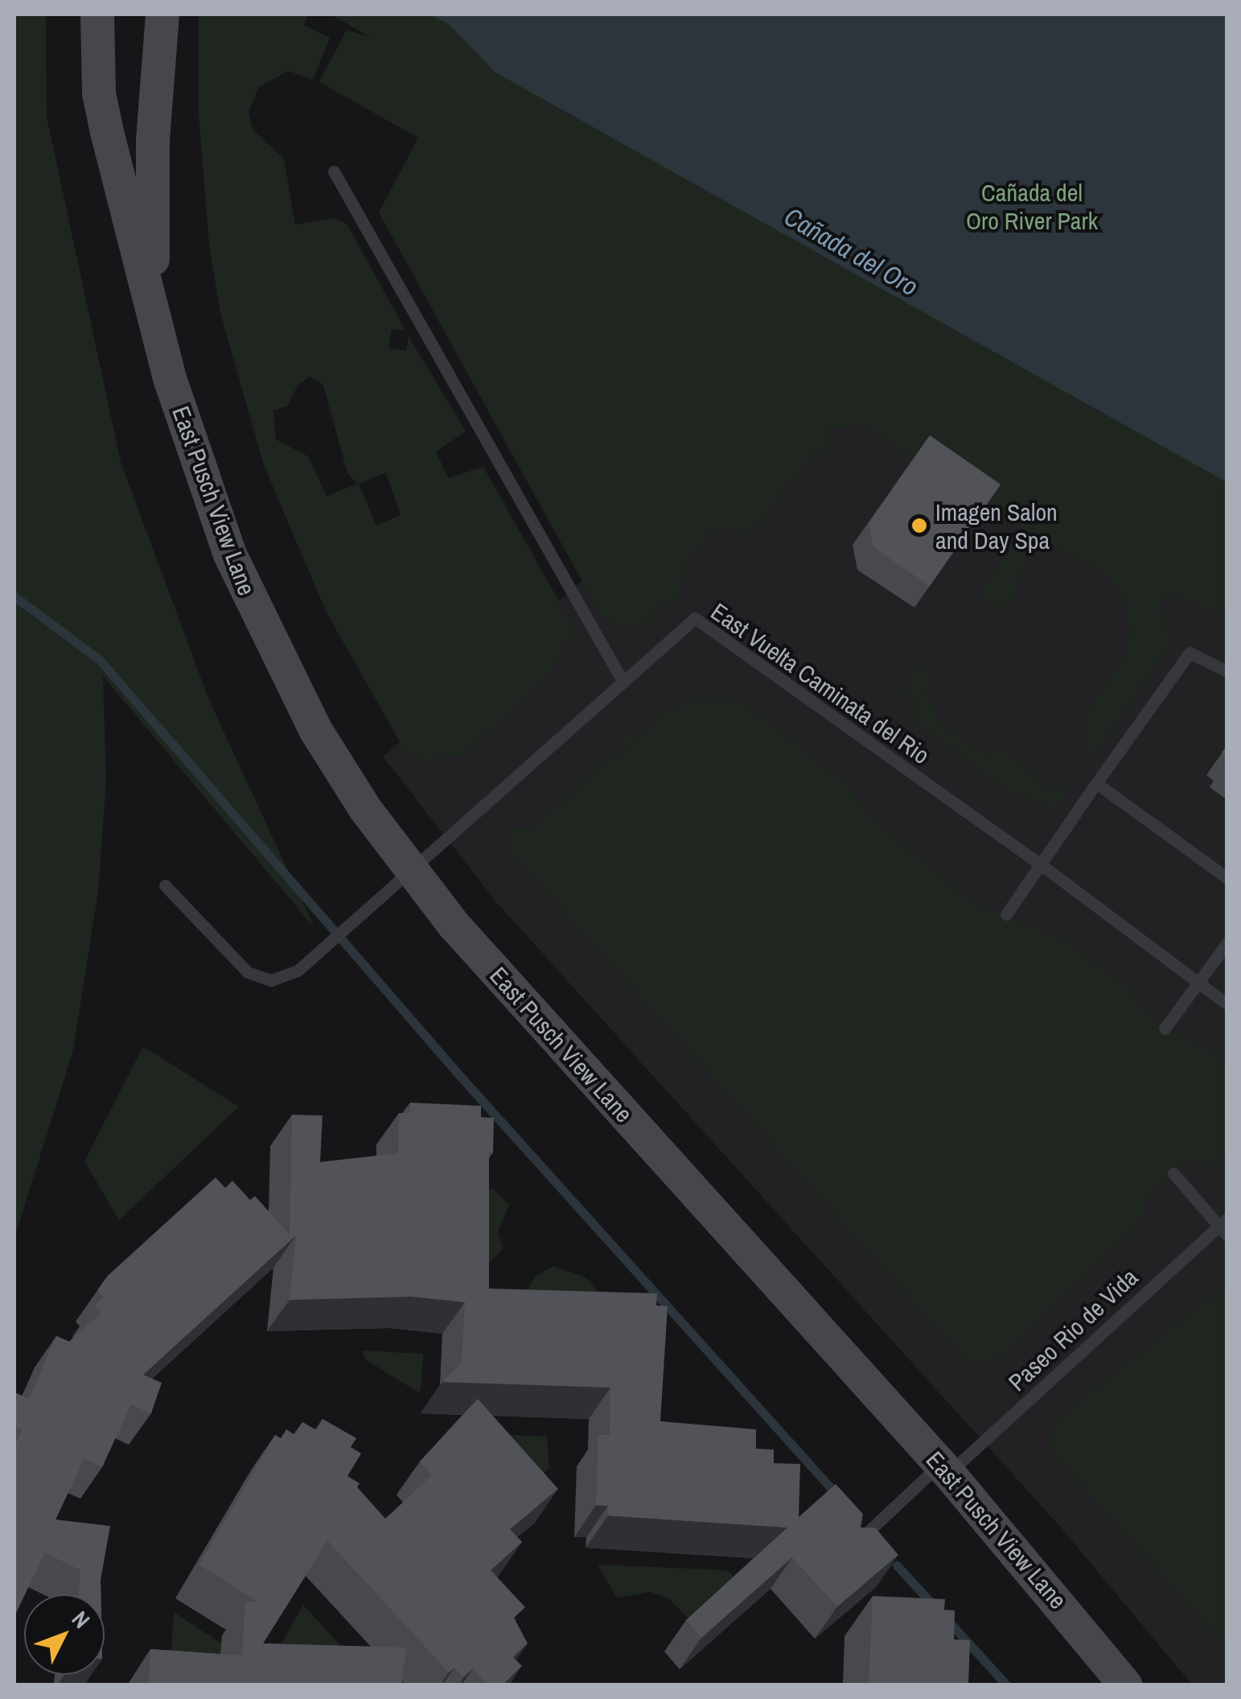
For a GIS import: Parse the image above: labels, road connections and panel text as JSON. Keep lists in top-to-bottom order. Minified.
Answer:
{"streets":{"main road":["East Pusch View Lane"],"lane":["East Vuelta Caminata del Rio","Paseo Rio de Vida"]},"crossings":[["East Pusch View Lane","East Vuelta Caminata del Rio"],["East Pusch View Lane","Paseo Rio de Vida"]],"water":["Cañada del Oro"],"parks":["Cañada del Oro River Park"],"places":["Imagen Salon and Day Spa"],"north":"top right"}
